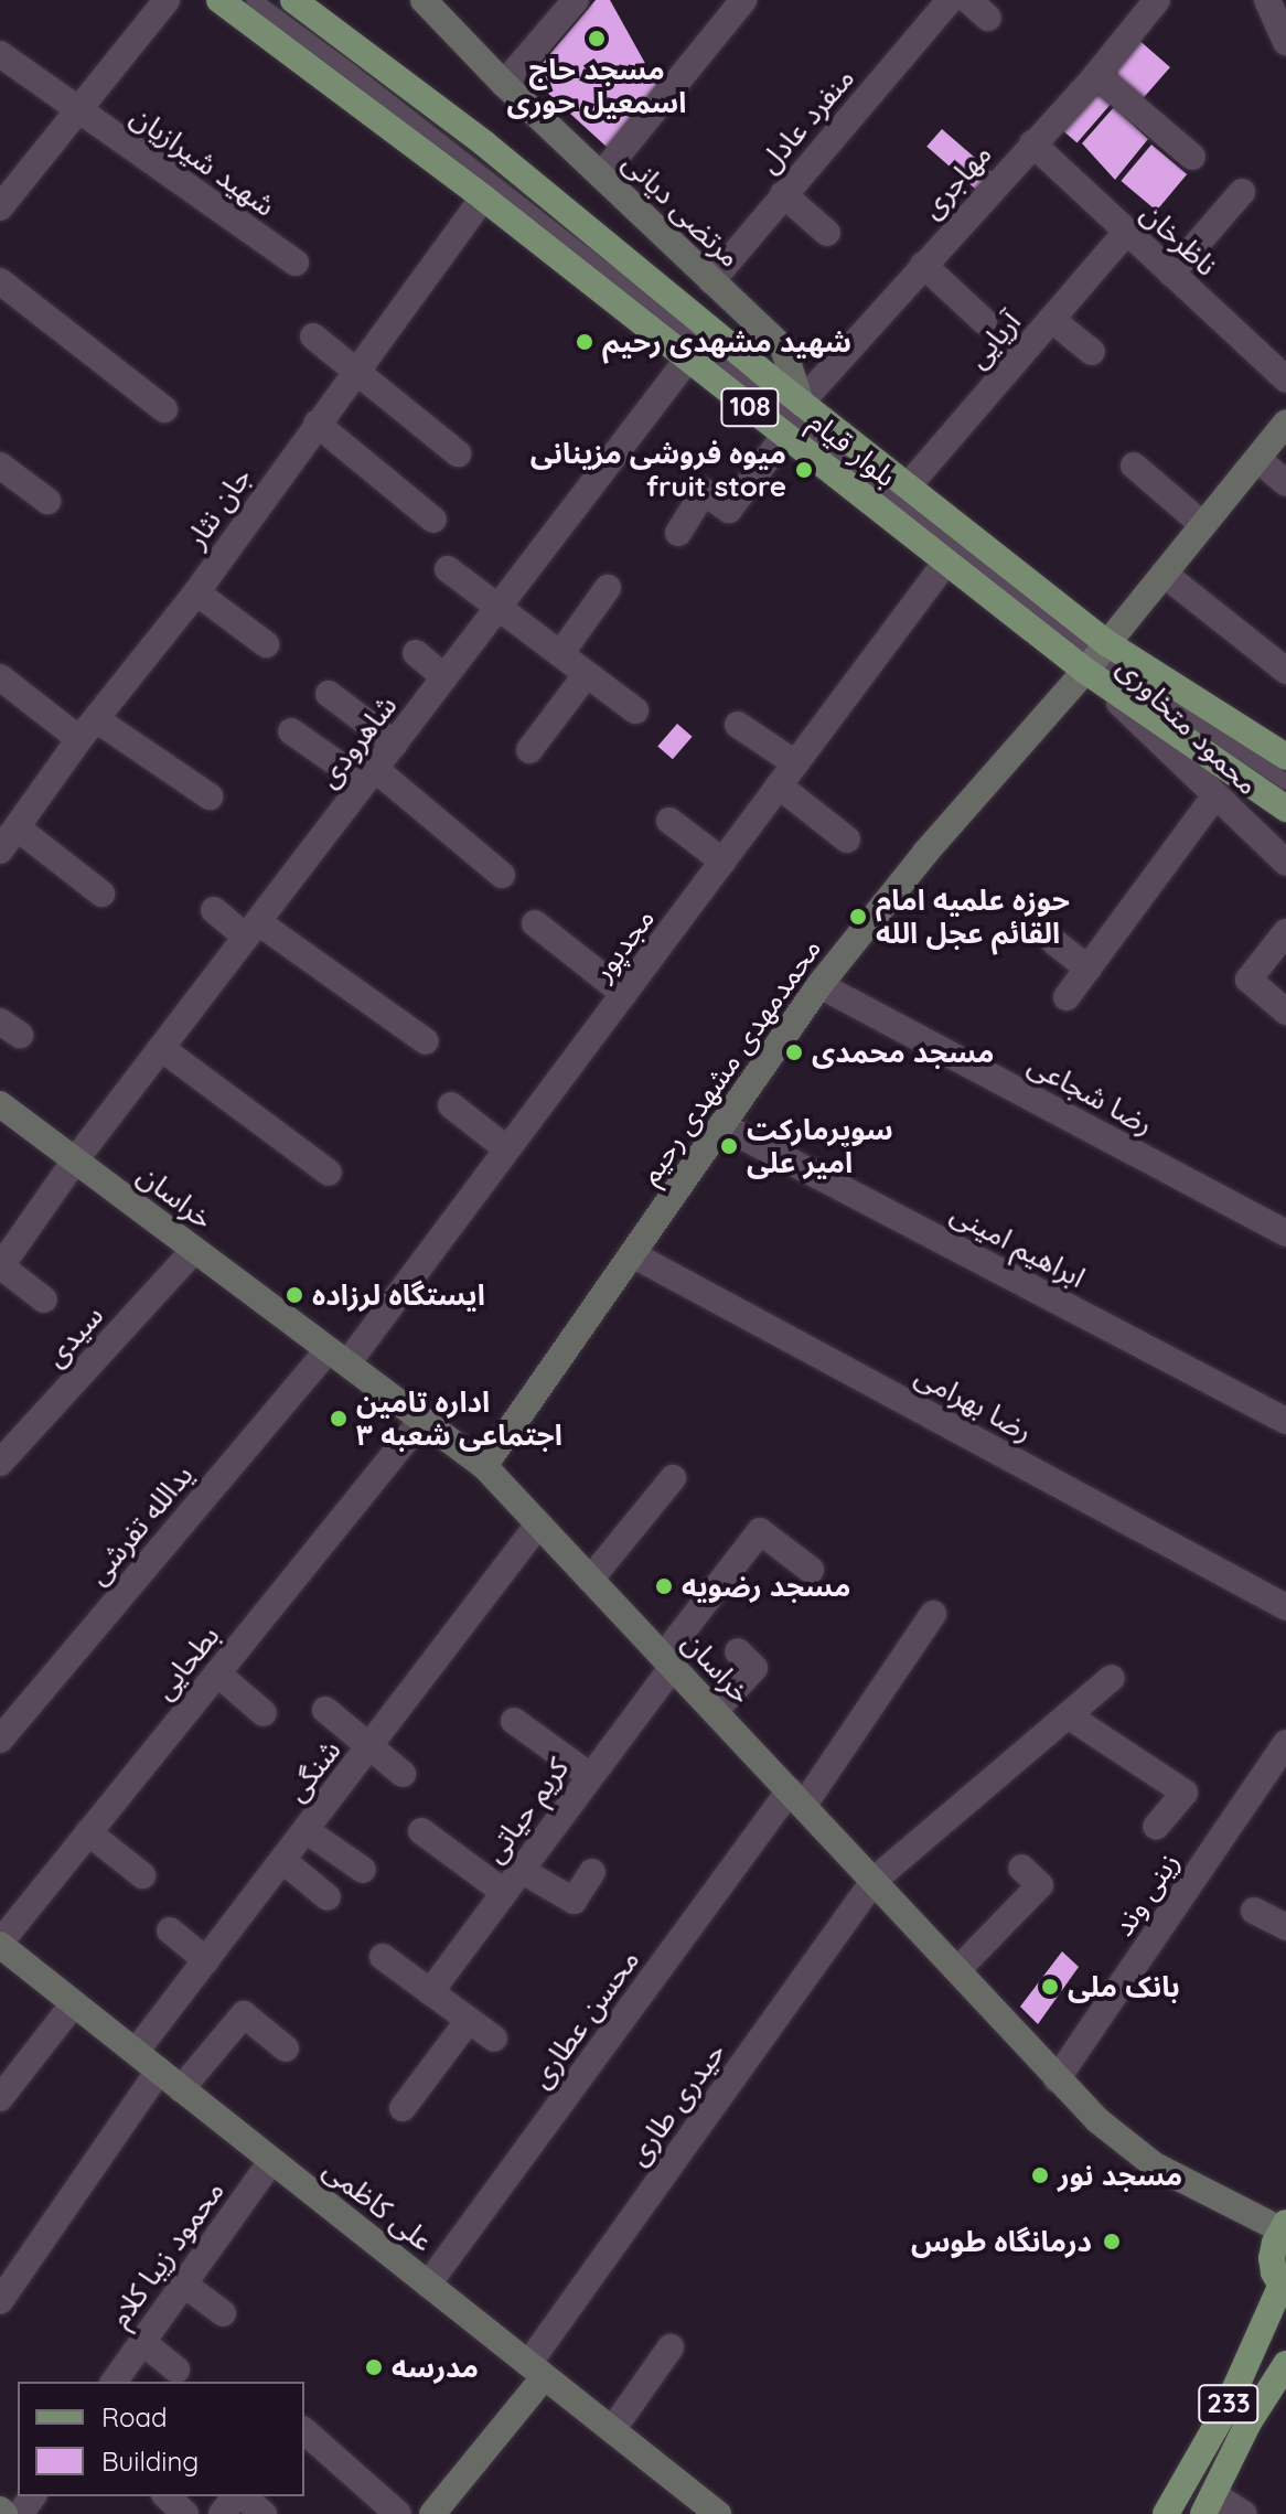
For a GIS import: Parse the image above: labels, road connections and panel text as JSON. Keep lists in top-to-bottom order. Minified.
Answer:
{"streets":{"main road":["مرتضی دیانی","108","بلوار قیام","محمدمهدی مشهدی رحیم","خراسان","علی کاظمی","233"],"street":["منفرد عادل","شهید شیرازیان","مهاجری","ناظرخان","آریایی","جان نثار","محمود متخاوری","شاهرودی","مجدپور","رضا شجاعی","ابراهیم امینی","سیدی","رضا بهرامی","یدالله تفرشی","بطحایی","شنگی","کریم حیاتی","زینی وند","محسن عطاری","حیدری طاری","محمود زیبا کلام"]},"crossings":[["منفرد عادل","مرتضی دیانی"],["مهاجری","مرتضی دیانی"],["مهاجری","ناظرخان"],["مهاجری","بلوار قیام"],["مرتضی دیانی","بلوار قیام"],["ناظرخان","آریایی"],["آریایی","بلوار قیام"],["بلوار قیام","جان نثار"],["بلوار قیام","محمود متخاوری"],["بلوار قیام","شاهرودی"],["بلوار قیام","مجدپور"],["بلوار قیام","محمدمهدی مشهدی رحیم"],["محمود متخاوری","محمدمهدی مشهدی رحیم"],["شاهرودی","خراسان"],["مجدپور","خراسان"],["مجدپور","یدالله تفرشی"],["محمدمهدی مشهدی رحیم","رضا شجاعی"],["محمدمهدی مشهدی رحیم","خراسان"],["محمدمهدی مشهدی رحیم","ابراهیم امینی"],["محمدمهدی مشهدی رحیم","رضا بهرامی"],["خراسان","سیدی"],["خراسان","یدالله تفرشی"],["خراسان","بطحایی"],["خراسان","شنگی"],["خراسان","کریم حیاتی"],["خراسان","زینی وند"],["خراسان","محسن عطاری"],["خراسان","حیدری طاری"],["بطحایی","علی کاظمی"],["شنگی","علی کاظمی"],["محسن عطاری","علی کاظمی"],["حیدری طاری","علی کاظمی"],["علی کاظمی","محمود زیبا کلام"]],"places":["مسجد حاج اسمعیل حوری","شهید مشهدی رحیم","میوه فروشی مزینانی fruit store","حوزه علمیه امام القائم عجل الله","مسجد محمدی","سوپرمارکت امیر علی","ایستگاه لرزاده","اداره تامین اجتماعی شعبه ۳","مسجد رضویه","بانک ملی","مسجد نور","درمانگاه طوس","مدرسه"],"legend":["Road","Building"]}
